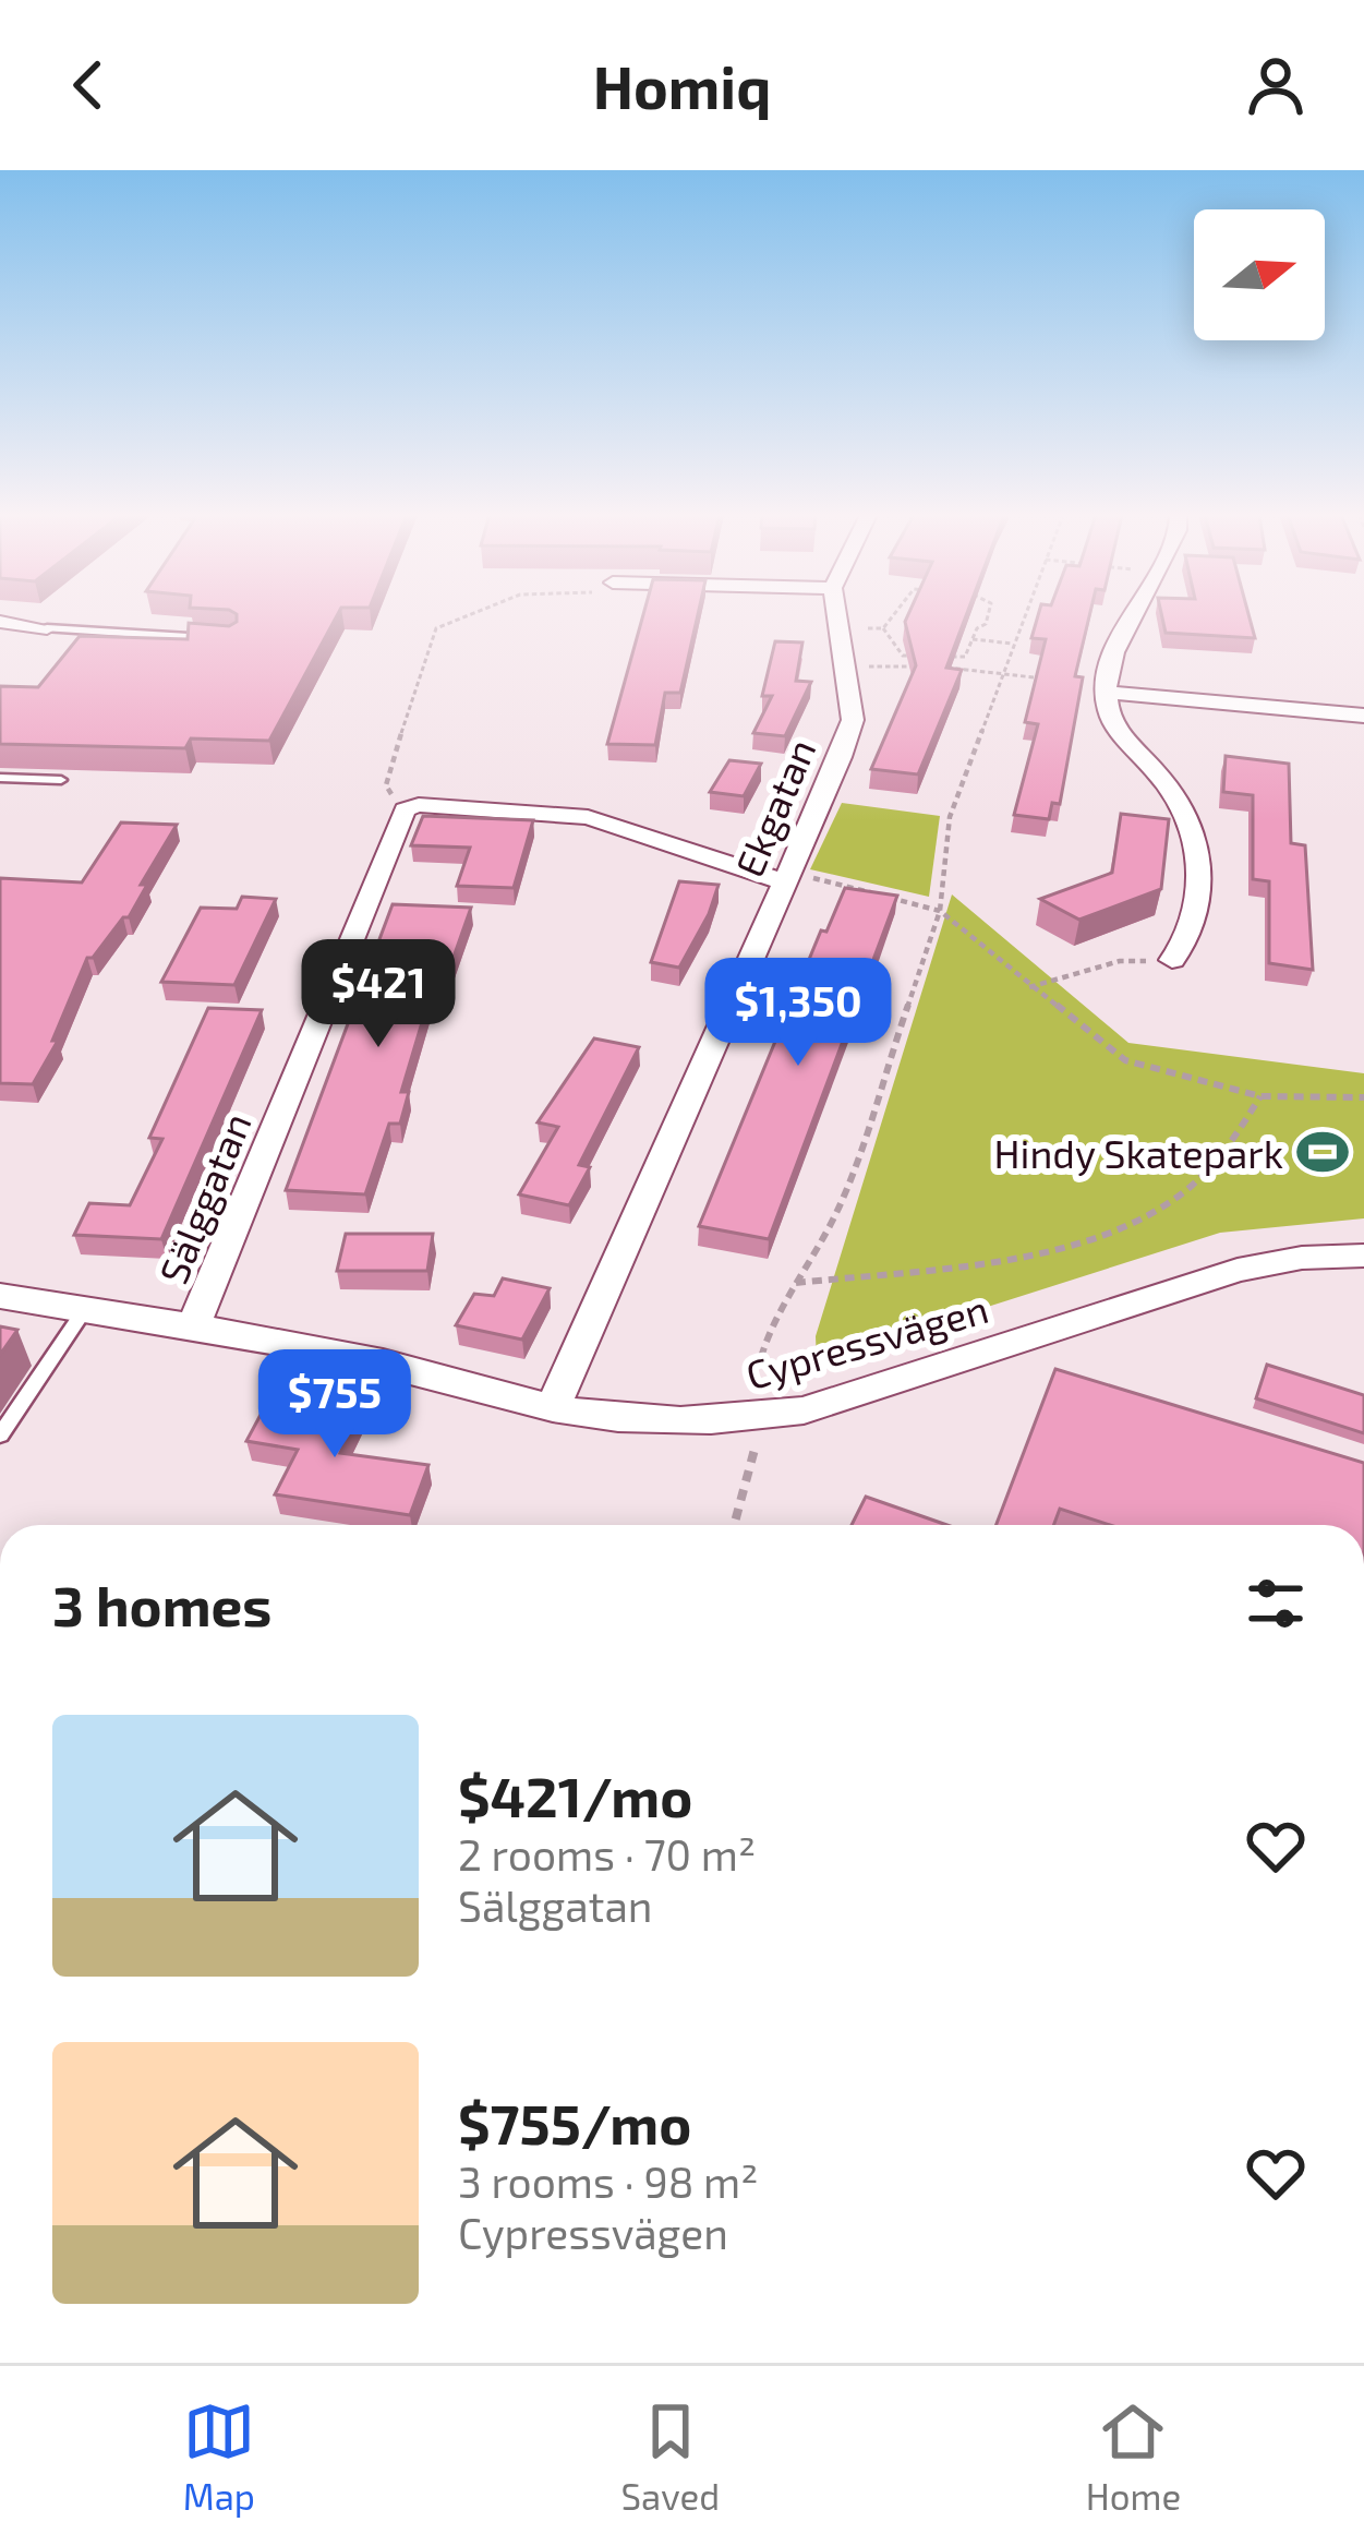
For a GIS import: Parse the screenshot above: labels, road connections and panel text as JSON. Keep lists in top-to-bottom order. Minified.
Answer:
{"streets":{"street":["Ekgatan","Sälggatan","Cypressvägen"]},"crossings":[["Ekgatan","Cypressvägen"],["Sälggatan","Cypressvägen"]],"places":{"sports":["Hindy Skatepark"]},"north":"right","page":{"header":"Homiq","price":["$421","$1,350","$755"],"heading":"3 homes","list":[{"name":"$421/mo","note":"2 rooms · 70 m² · Sälggatan"},{"name":"$755/mo","note":"3 rooms · 98 m² · Cypressvägen"}],"tabs":["Map","Saved","Home"]}}
